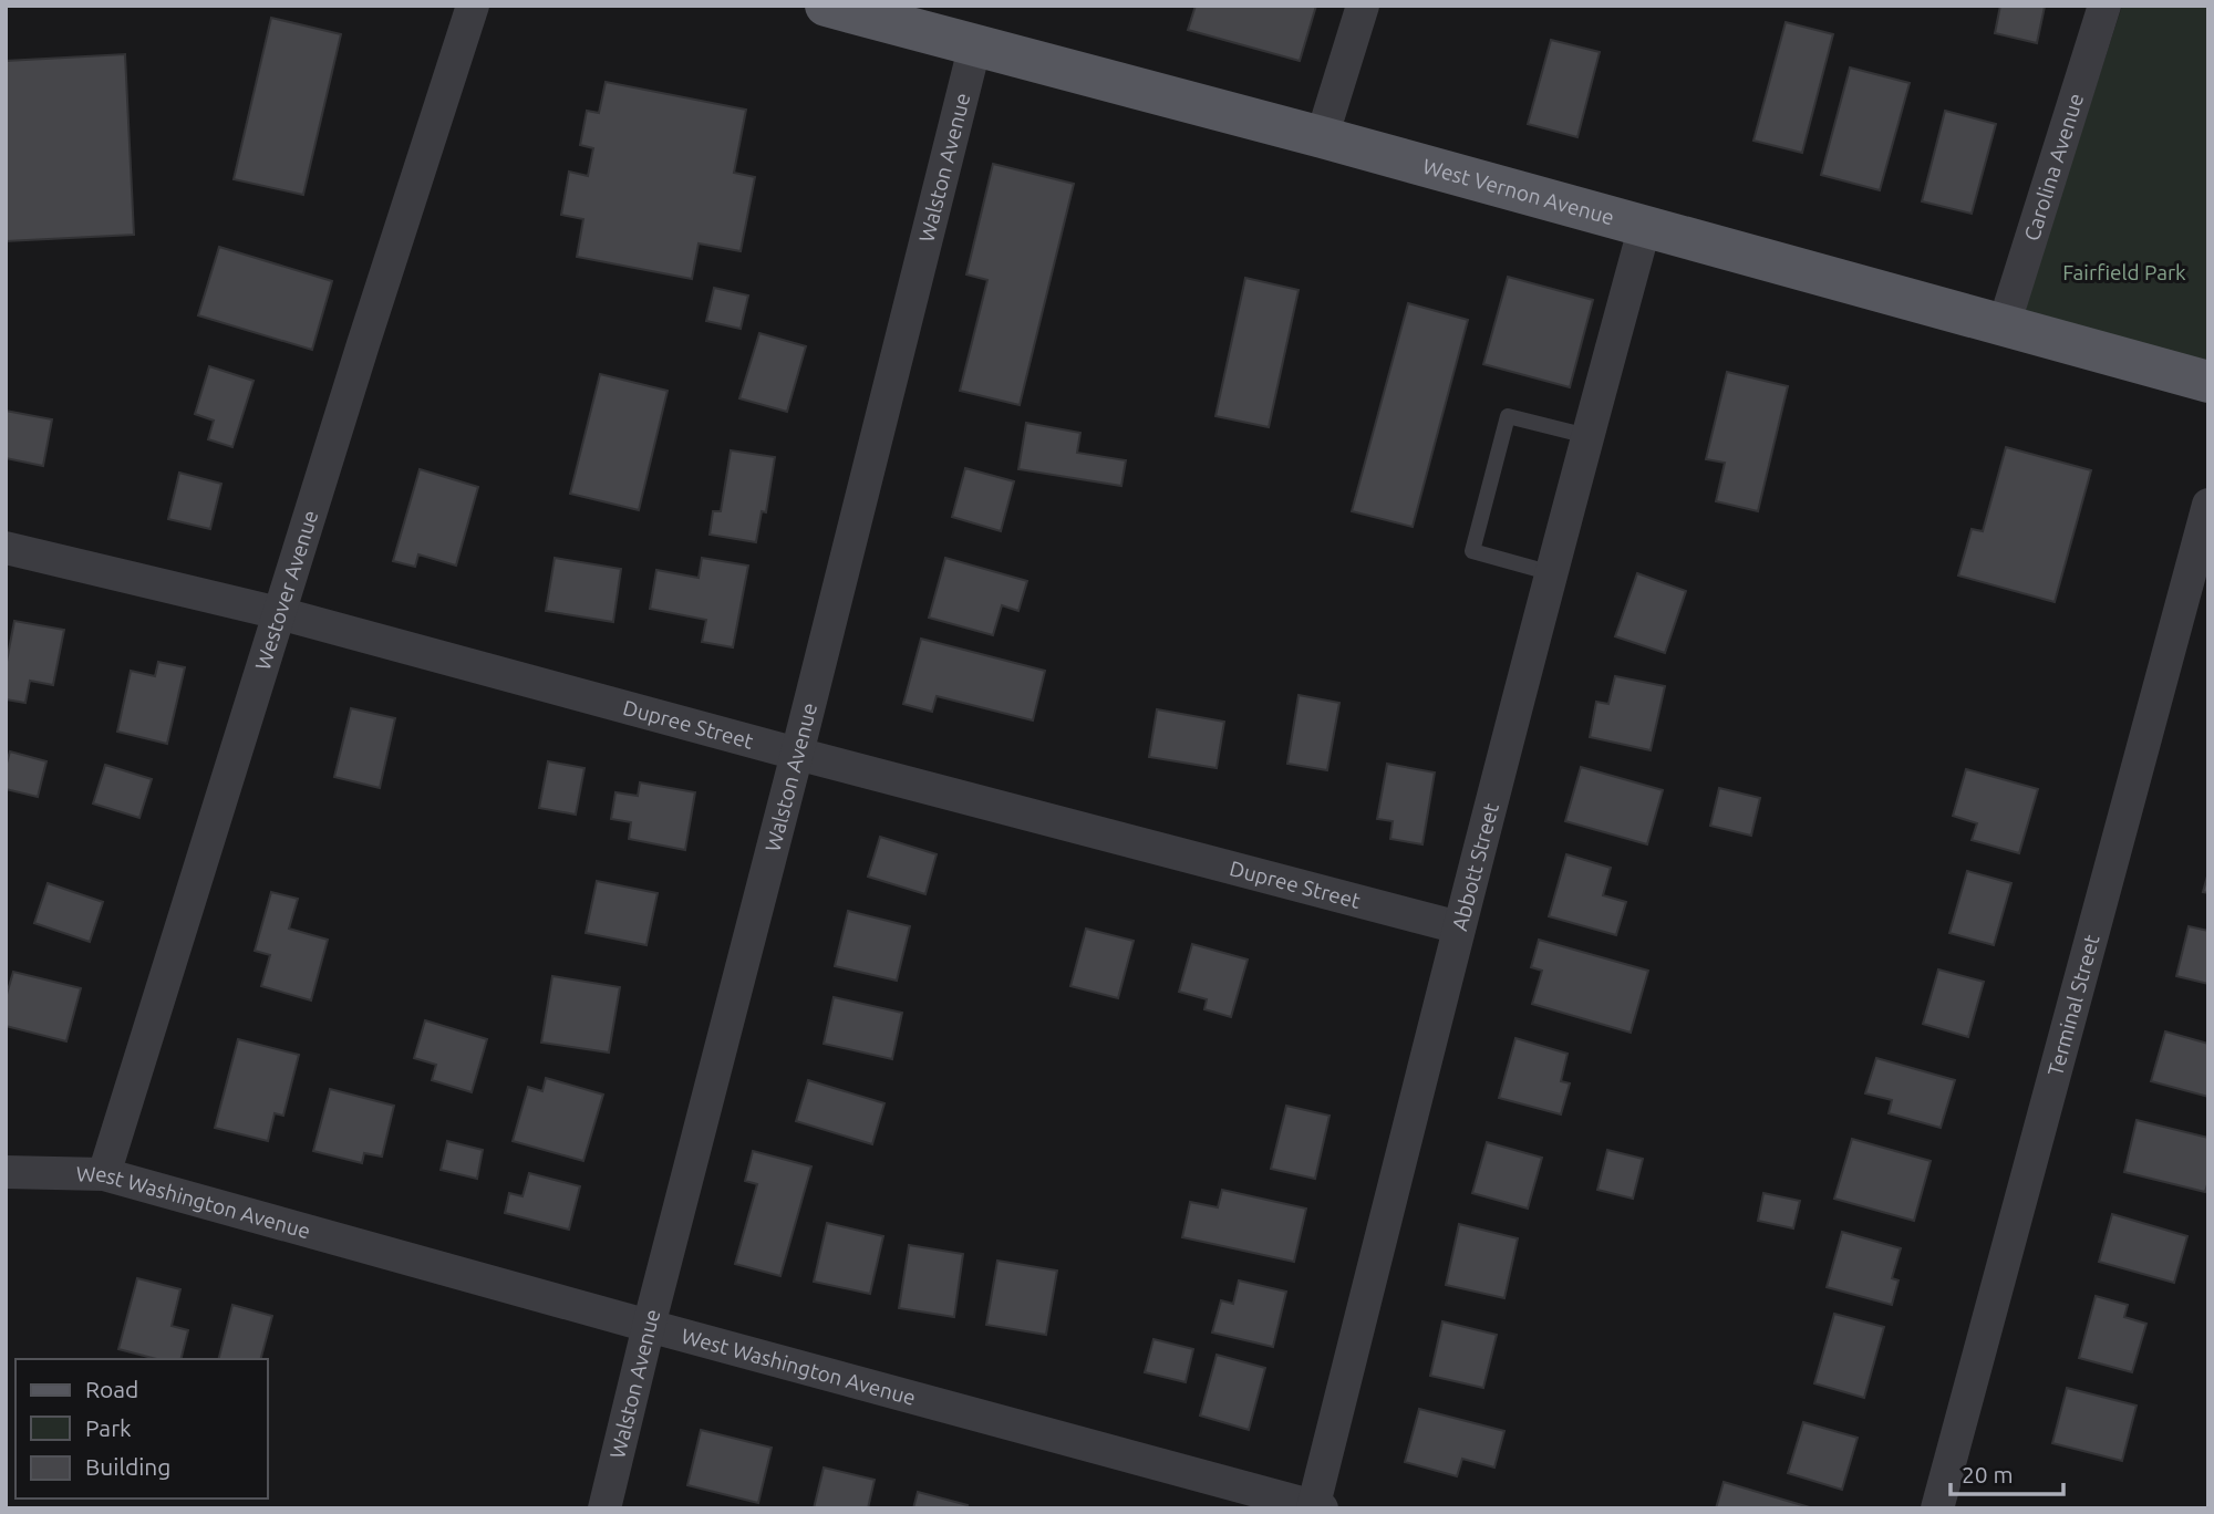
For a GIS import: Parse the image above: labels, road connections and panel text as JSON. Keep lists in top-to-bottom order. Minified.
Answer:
{"streets":{"main road":["West Vernon Avenue"],"street":["Carolina Avenue","Walston Avenue","Westover Avenue","Dupree Street","Abbott Street","Terminal Street","West Washington Avenue"]},"crossings":[["Carolina Avenue","West Vernon Avenue"],["Walston Avenue","West Vernon Avenue"],["Walston Avenue","Dupree Street"],["Walston Avenue","West Washington Avenue"],["West Vernon Avenue","Abbott Street"],["Westover Avenue","Dupree Street"],["Westover Avenue","West Washington Avenue"],["Dupree Street","Abbott Street"],["Abbott Street","West Washington Avenue"]],"parks":["Fairfield Park"],"legend":["Road","Park","Building"],"scale_bar":"20 m"}
